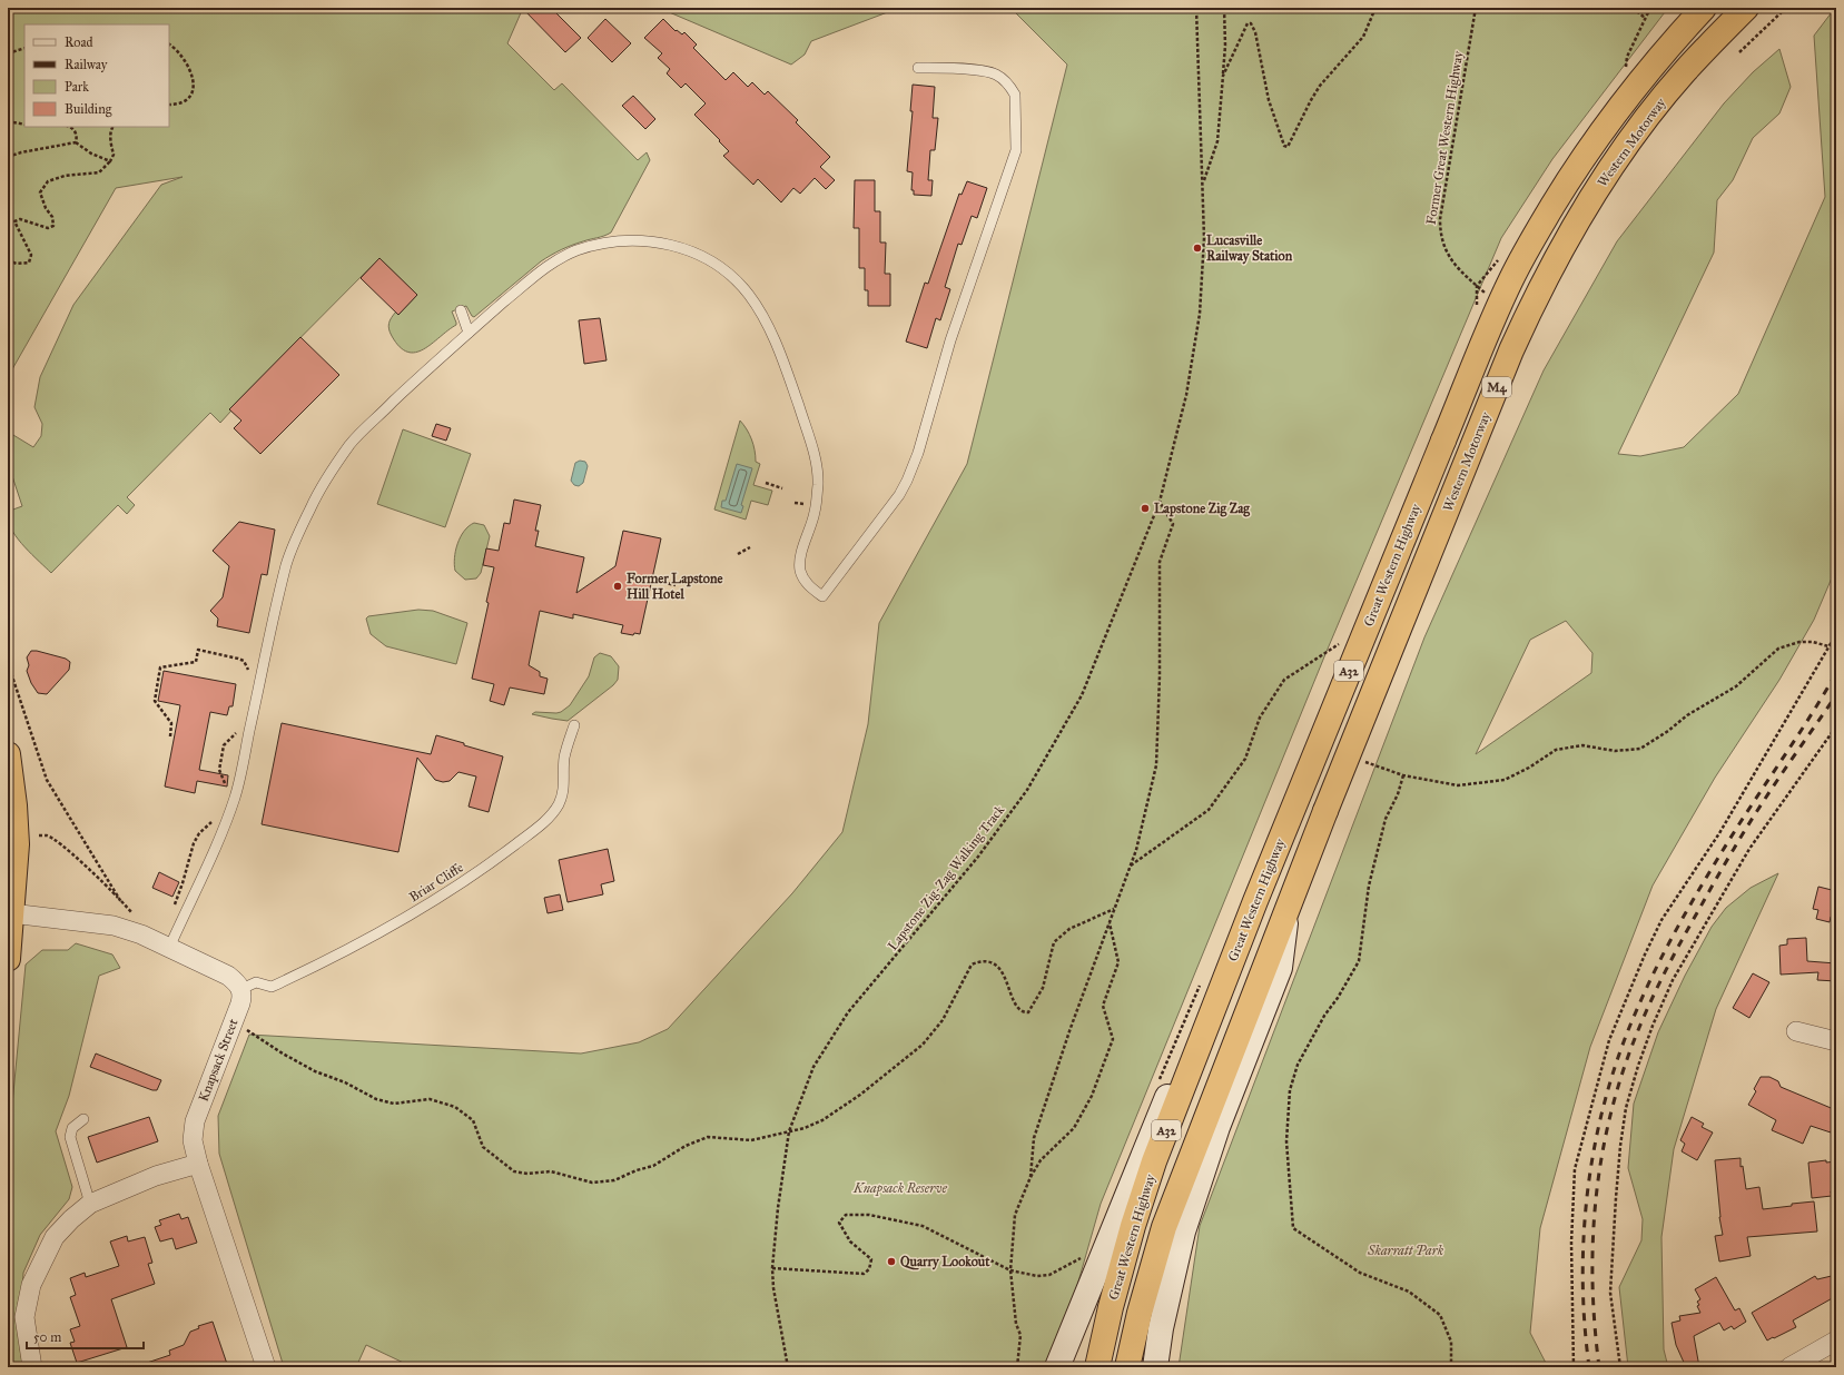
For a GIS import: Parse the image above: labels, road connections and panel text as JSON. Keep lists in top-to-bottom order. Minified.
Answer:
{"streets":{"highway":["Western Motorway","M4","Great Western Highway","A32"],"street":["Knapsack Street"],"lane":["Briar Cliffe"],"path":["Former Great Western Highway","Lapstone Zig-Zag Walking Track"]},"crossings":[["Western Motorway","A32"],["M4","Great Western Highway"],["Briar Cliffe","Knapsack Street"]],"parks":["Knapsack Reserve","Skarratt Park"],"places":["Lucasville Railway Station","Lapstone Zig Zag","Former Lapstone Hill Hotel","Quarry Lookout"],"legend":["Road","Railway","Park","Building"],"scale_bar":"50 m"}
